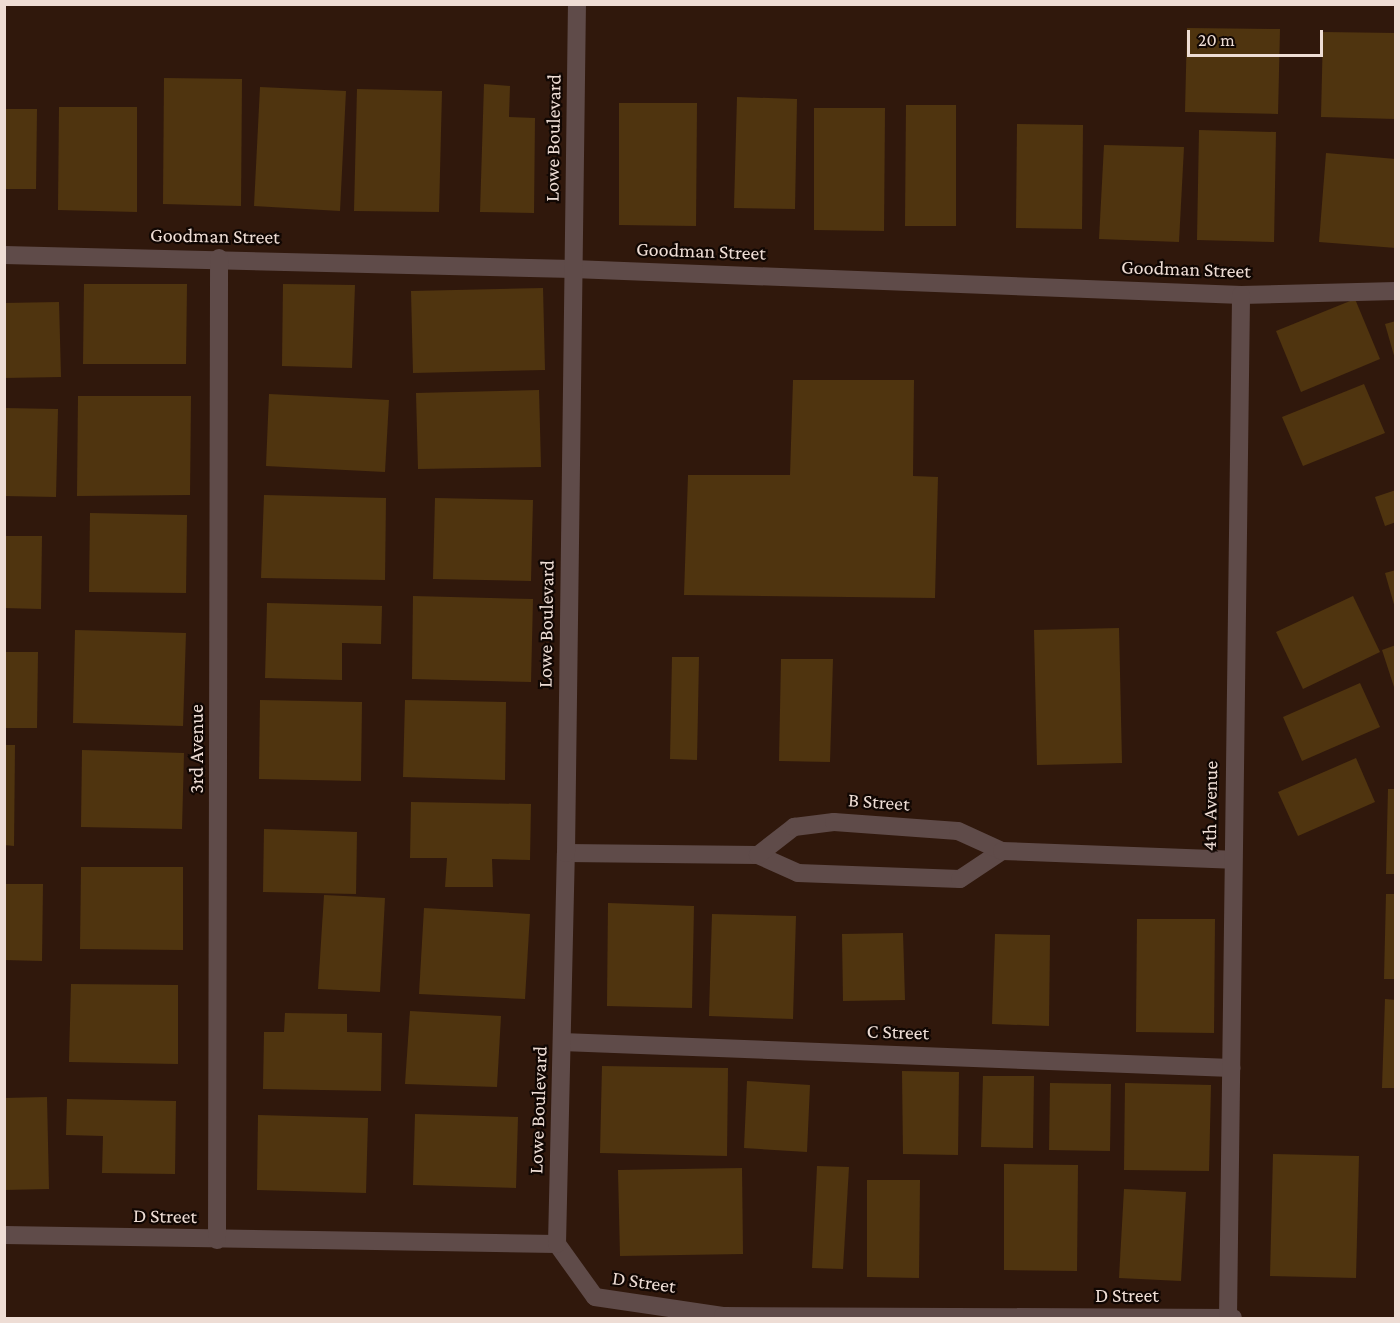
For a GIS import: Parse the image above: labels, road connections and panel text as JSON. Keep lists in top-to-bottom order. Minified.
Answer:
{"streets":{"street":["Lowe Boulevard","Goodman Street","3rd Avenue","B Street","4th Avenue","C Street","D Street"]},"crossings":[["Lowe Boulevard","Goodman Street"],["Lowe Boulevard","C Street"],["Lowe Boulevard","D Street"],["Goodman Street","3rd Avenue"],["Goodman Street","4th Avenue"],["3rd Avenue","D Street"],["B Street","4th Avenue"],["4th Avenue","C Street"],["4th Avenue","D Street"]],"scale_bar":"20 m"}
